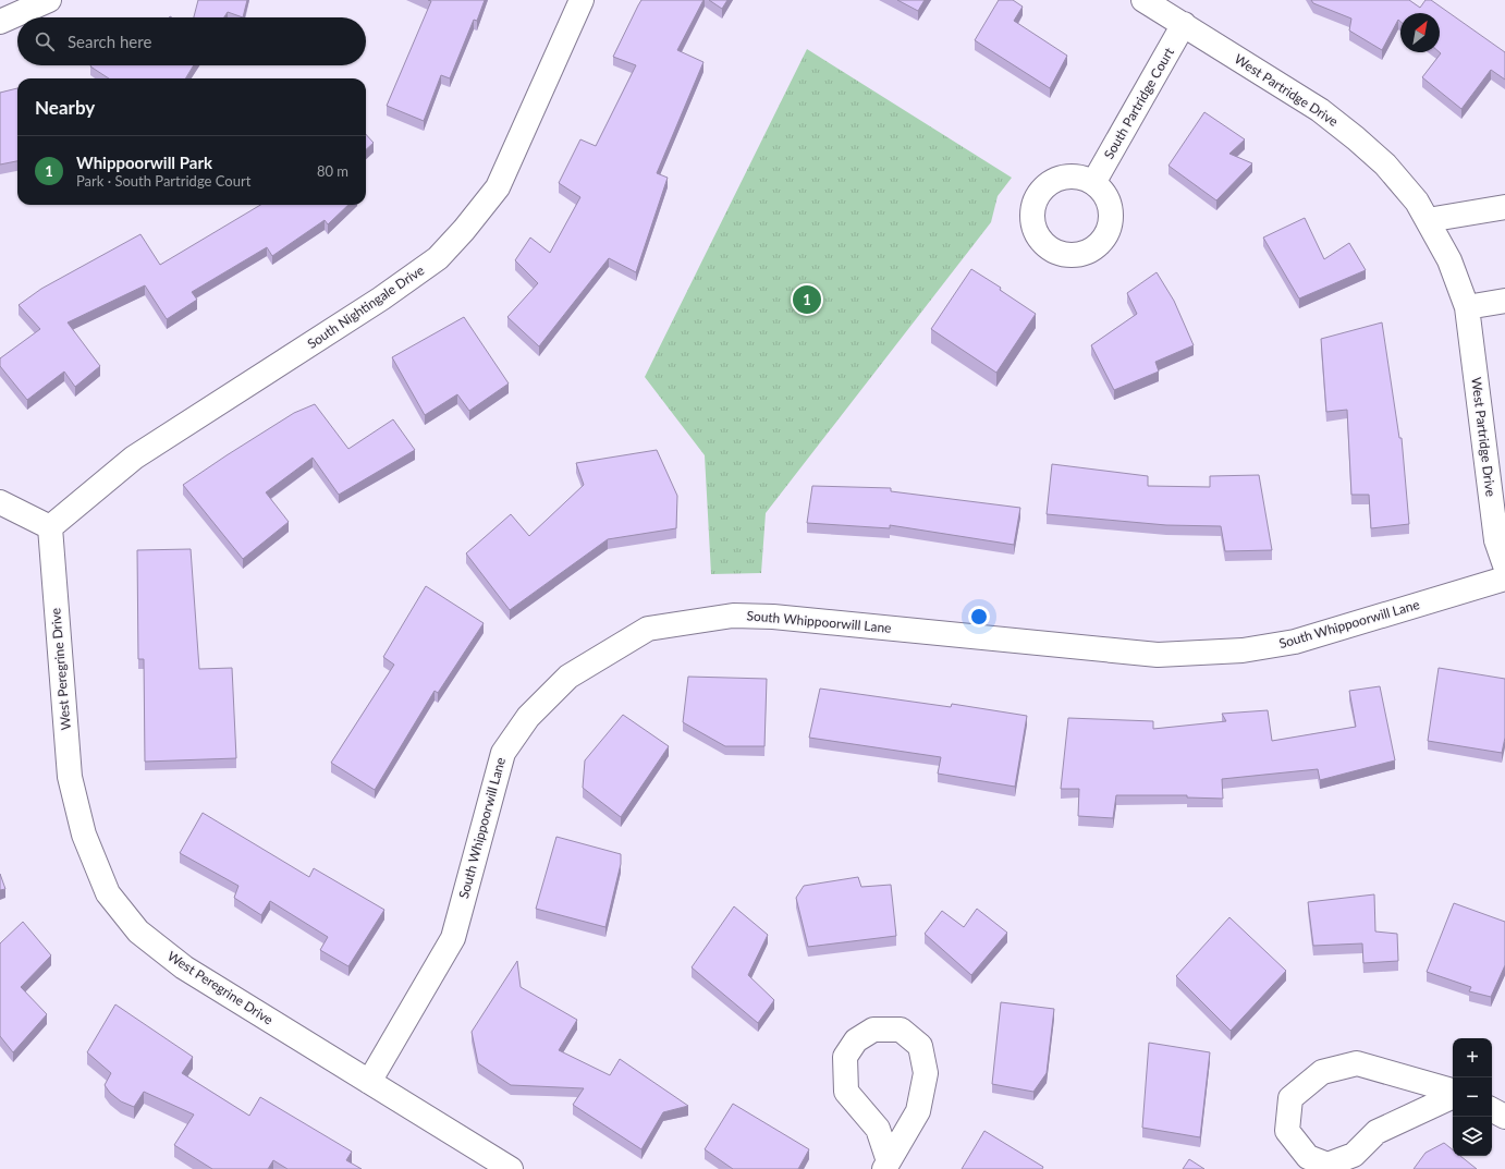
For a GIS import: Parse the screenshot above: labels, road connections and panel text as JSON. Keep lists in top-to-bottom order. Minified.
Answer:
{"streets":{"street":["West Partridge Drive","South Partridge Court","South Nightingale Drive","South Whippoorwill Lane","West Peregrine Drive"]},"crossings":[["West Partridge Drive","South Partridge Court"],["South Nightingale Drive","West Peregrine Drive"],["South Whippoorwill Lane","West Peregrine Drive"]],"north":"top right","page":{"search":"Search here","heading":"Nearby","list":[{"mark":"1","name":"Whippoorwill Park","note":"Park · South Partridge Court","value":"80 m"}],"pins":"1","map_buttons":["+","−"]}}
